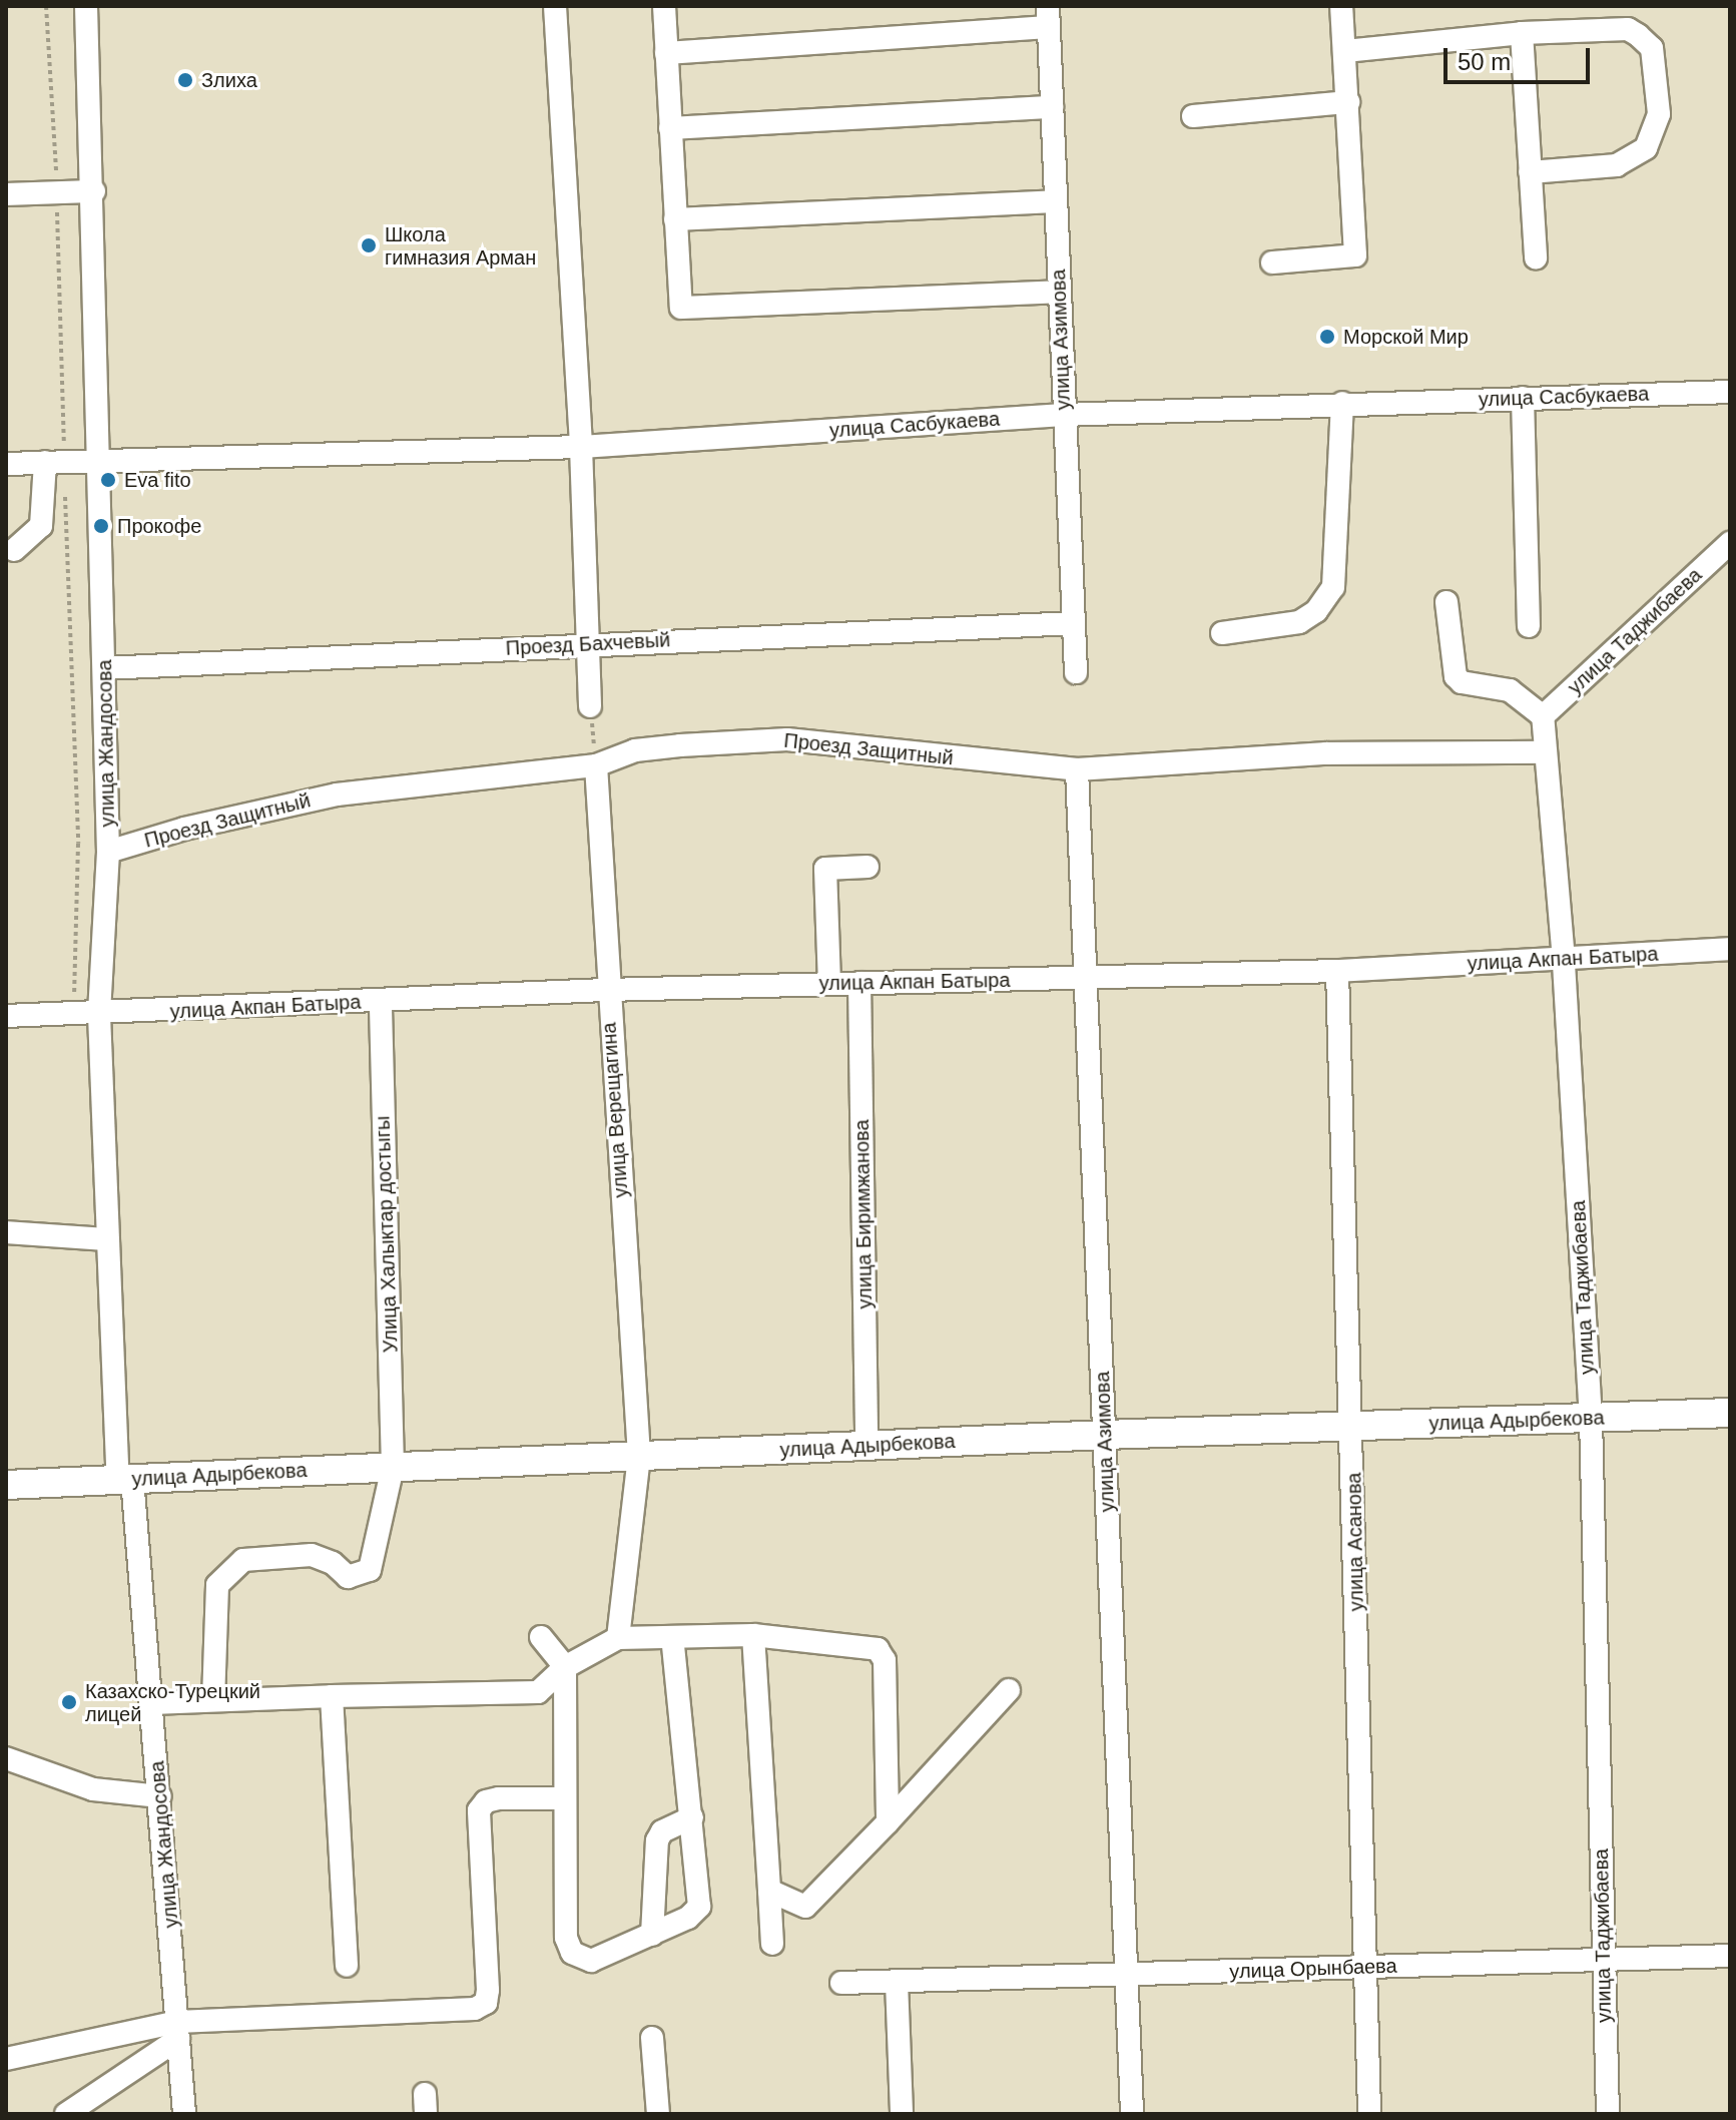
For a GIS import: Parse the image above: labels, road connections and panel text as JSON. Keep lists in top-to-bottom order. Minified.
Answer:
{"streets":{"main road":["улица Адырбекова"],"street":["улица Азимова","улица Сасбукаева","улица Таджибаева","Проезд Бахчевый","улица Жандосова","Проезд Защитный","улица Акпан Батыра","улица Верещагина","улица Биримжанова","Улица Халыктар достыгы","улица Асанова","улица Орынбаева"]},"crossings":[["улица Азимова","улица Сасбукаева"],["улица Азимова","Проезд Бахчевый"],["улица Азимова","Проезд Защитный"],["улица Азимова","улица Акпан Батыра"],["улица Азимова","улица Адырбекова"],["улица Азимова","улица Орынбаева"],["улица Сасбукаева","улица Жандосова"],["улица Таджибаева","Проезд Защитный"],["улица Таджибаева","улица Акпан Батыра"],["улица Таджибаева","улица Адырбекова"],["улица Таджибаева","улица Орынбаева"],["Проезд Бахчевый","улица Жандосова"],["улица Жандосова","Проезд Защитный"],["улица Жандосова","улица Акпан Батыра"],["улица Жандосова","улица Адырбекова"],["Проезд Защитный","улица Верещагина"],["улица Акпан Батыра","улица Верещагина"],["улица Акпан Батыра","улица Биримжанова"],["улица Акпан Батыра","Улица Халыктар достыгы"],["улица Акпан Батыра","улица Асанова"],["улица Верещагина","улица Адырбекова"],["улица Биримжанова","улица Адырбекова"],["Улица Халыктар достыгы","улица Адырбекова"],["улица Адырбекова","улица Асанова"],["улица Асанова","улица Орынбаева"]],"places":["Злиха","Школа гимназия Арман","Морской Мир","Eva fito","Прокофе","Казахско-Турецкий лицей"],"scale_bar":"50 m"}
